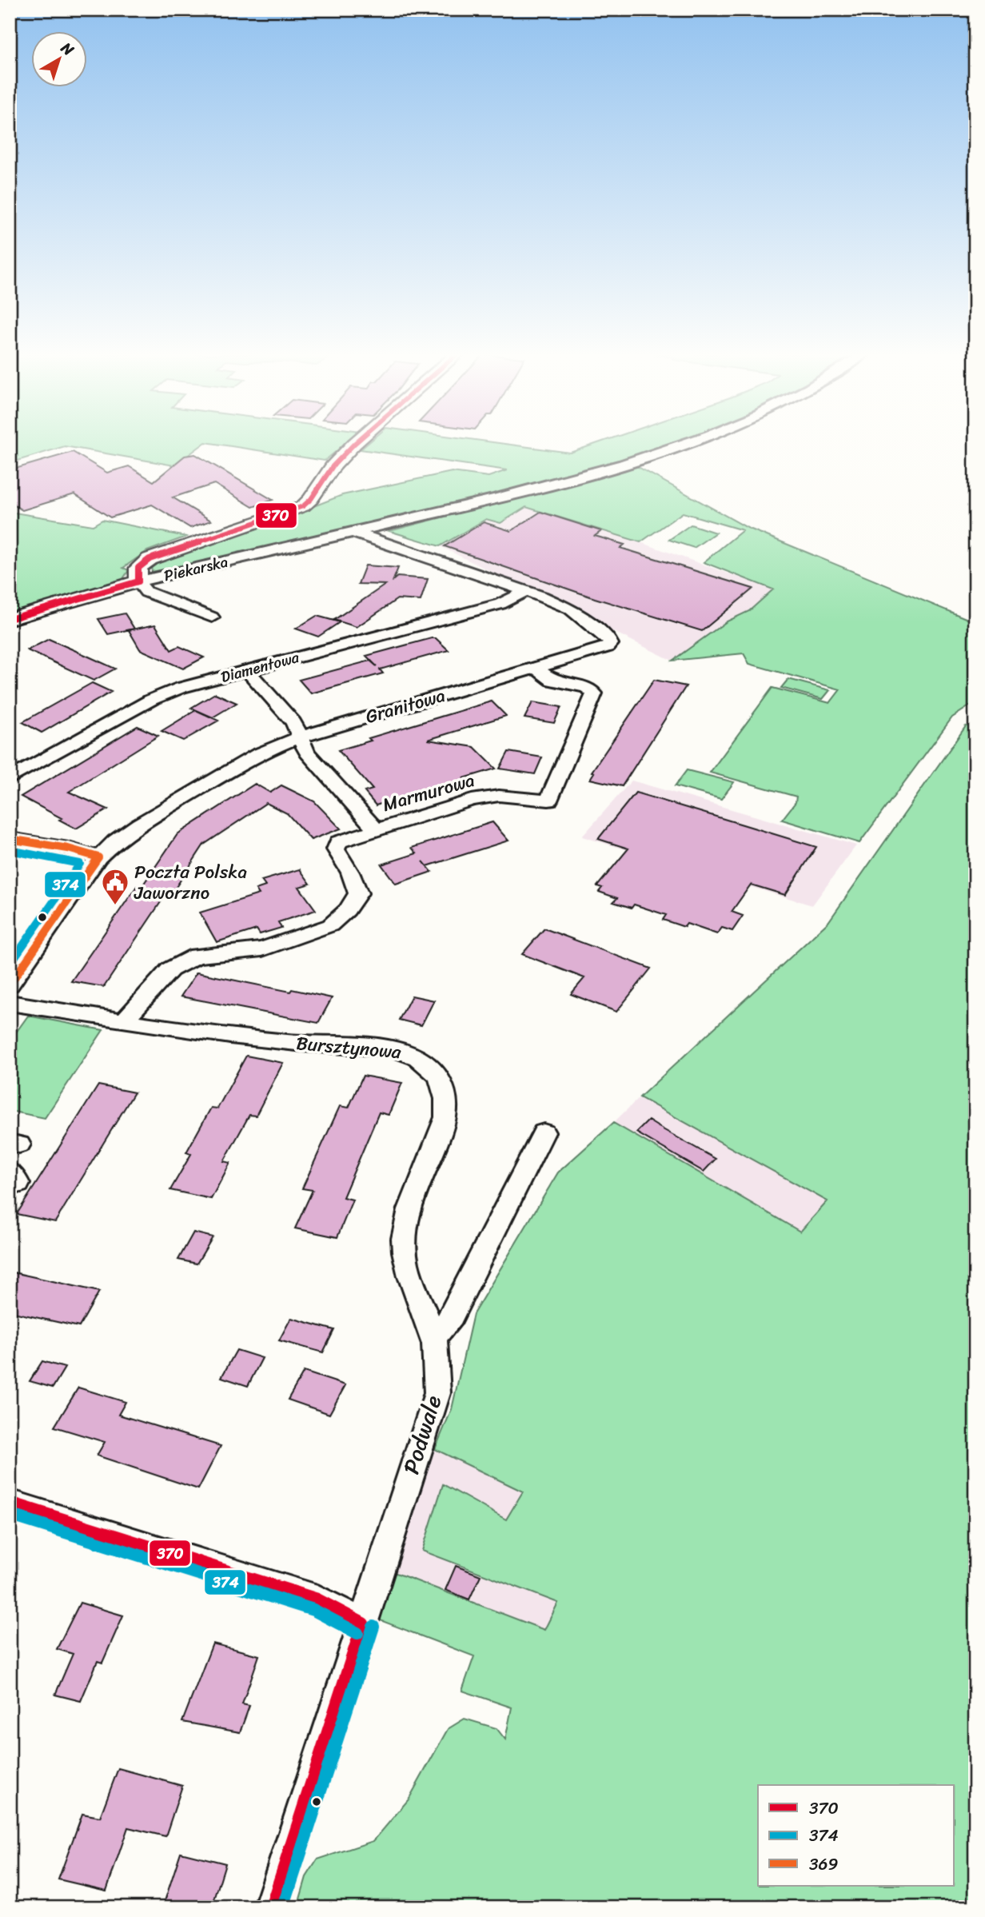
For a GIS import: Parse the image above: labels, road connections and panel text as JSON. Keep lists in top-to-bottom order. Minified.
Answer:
{"streets":{"street":["Piekarska","Diamentowa","Granitowa","Marmurowa","Bursztynowa","Podwale"]},"crossings":[["Piekarska","Granitowa"],["Diamentowa","Granitowa"],["Diamentowa","Marmurowa"],["Granitowa","Marmurowa"],["Bursztynowa","Podwale"]],"places":{"public building":["Poczta Polska Jaworzno"]},"lines":["transit line 370","transit line 369","transit line 374"],"legend":["370","374","369"],"north":"top right"}
